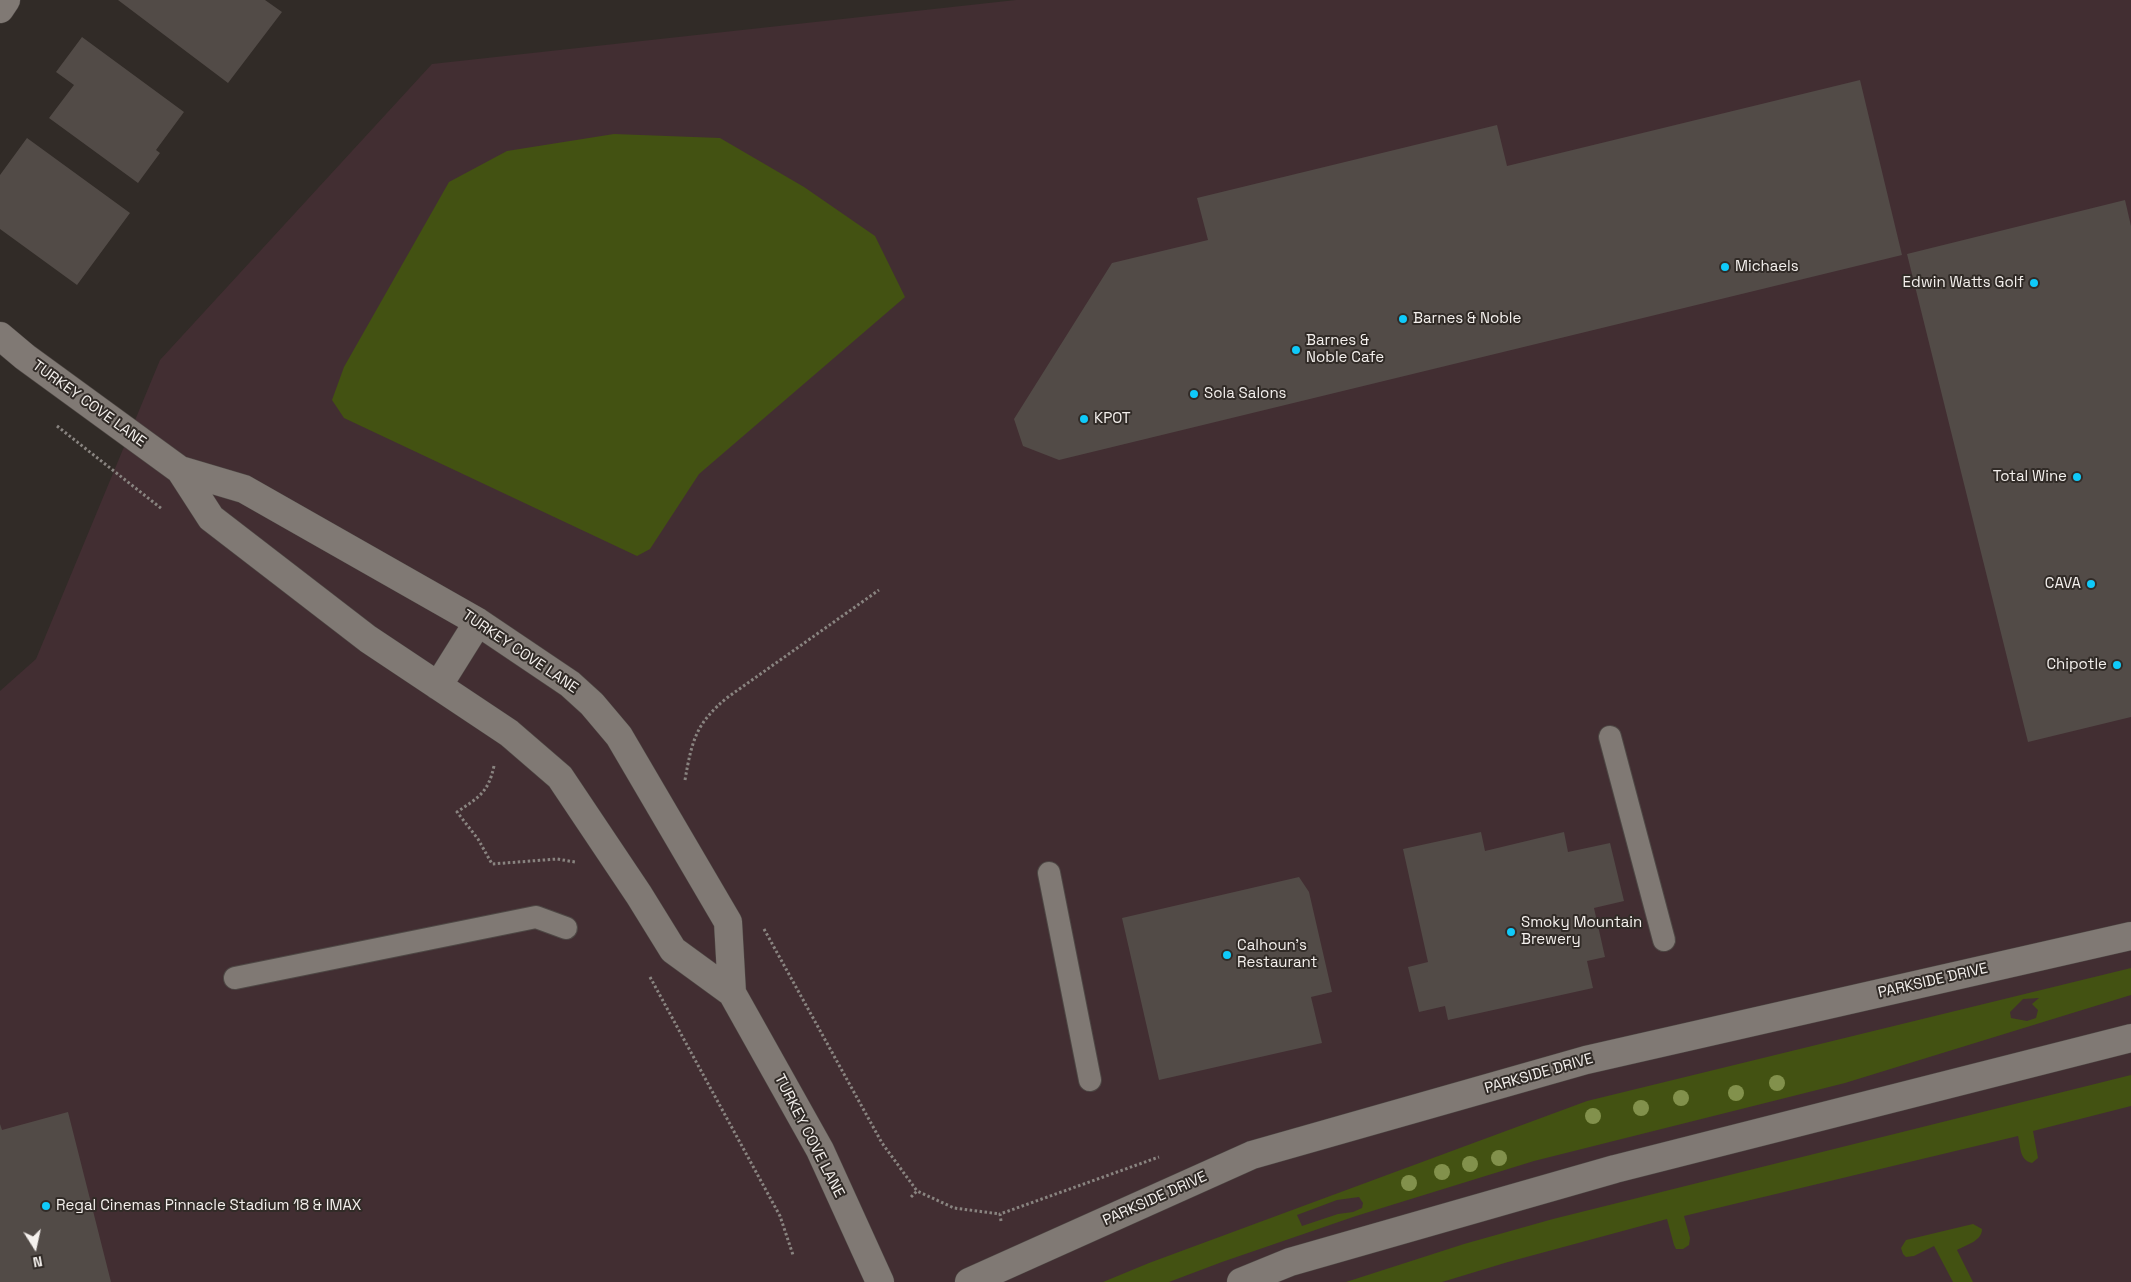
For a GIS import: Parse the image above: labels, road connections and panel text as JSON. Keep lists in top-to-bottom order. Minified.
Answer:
{"streets":{"street":["TURKEY COVE LANE","PARKSIDE DRIVE"]},"places":["Michaels","Edwin Watts Golf","Barnes & Noble","Barnes & Noble Cafe","Sola Salons","KPOT","Total Wine","CAVA","Chipotle","Smoky Mountain Brewery","Calhoun's Restaurant","Regal Cinemas Pinnacle Stadium 18 & IMAX"],"north":"bottom"}
